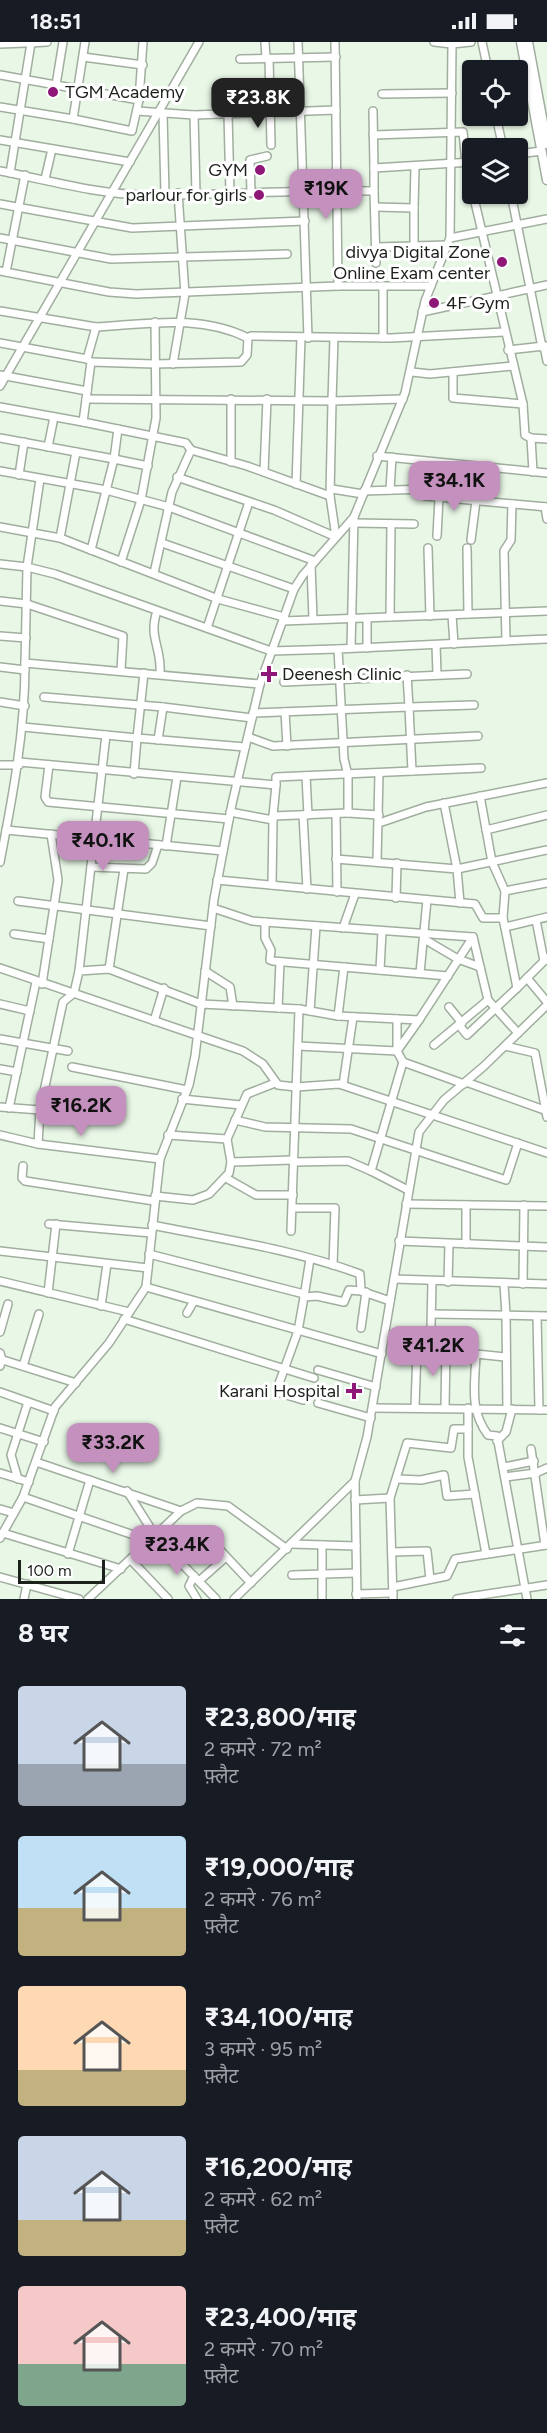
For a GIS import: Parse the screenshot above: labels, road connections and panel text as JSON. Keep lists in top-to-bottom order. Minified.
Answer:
{"places":{"other":["TGM Academy","GYM","parlour for girls","divya Digital Zone Online Exam center","4F Gym"],"health":["Deenesh Clinic","Karani Hospital"]},"scale_bar":"100 m","page":{"status":"18:51","price":["₹23.8K","₹19K","₹34.1K","₹40.1K","₹16.2K","₹41.2K","₹33.2K","₹23.4K"],"scale":"100 m","heading":"8 घर","list":[{"name":"₹23,800/माह","note":"2 कमरे · 72 m² · फ़्लैट"},{"name":"₹19,000/माह","note":"2 कमरे · 76 m² · फ़्लैट"},{"name":"₹34,100/माह","note":"3 कमरे · 95 m² · फ़्लैट"},{"name":"₹16,200/माह","note":"2 कमरे · 62 m² · फ़्लैट"},{"name":"₹23,400/माह","note":"2 कमरे · 70 m² · फ़्लैट"}]}}
